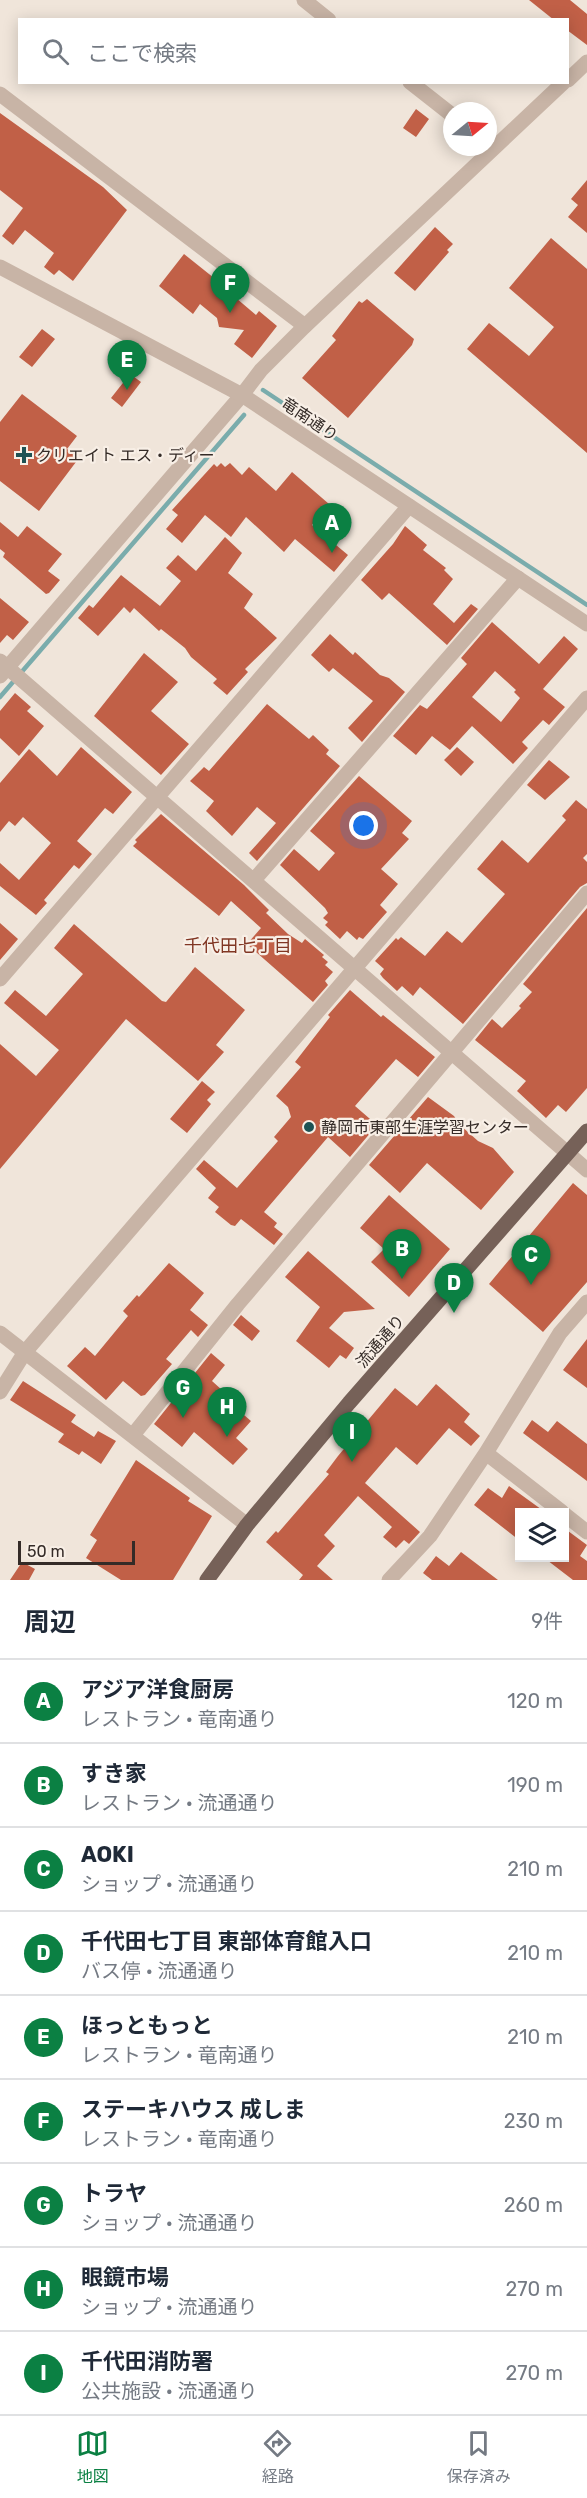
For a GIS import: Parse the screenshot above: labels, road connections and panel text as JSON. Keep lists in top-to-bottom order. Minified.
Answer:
{"streets":{"main road":["流通通り"],"street":["竜南通り"]},"districts":["千代田七丁目"],"places":{"health":["クリエイト エス・ディー"],"other":["静岡市東部生涯学習センター"]},"scale_bar":"50 m","north":"right","page":{"search":"ここで検索","pins":["F","E","A","B","C","D","G","H","I"],"scale":"50 m","heading":["周辺","9件"],"list":[{"mark":"A","name":"アジア洋食厨房","note":"レストラン · 竜南通り","value":"120 m"},{"mark":"B","name":"すき家","note":"レストラン · 流通通り","value":"190 m"},{"mark":"C","name":"AOKI","note":"ショップ · 流通通り","value":"210 m"},{"mark":"D","name":"千代田七丁目 東部体育館入口","note":"バス停 · 流通通り","value":"210 m"},{"mark":"E","name":"ほっともっと","note":"レストラン · 竜南通り","value":"210 m"},{"mark":"F","name":"ステーキハウス 成しま","note":"レストラン · 竜南通り","value":"230 m"},{"mark":"G","name":"トラヤ","note":"ショップ · 流通通り","value":"260 m"},{"mark":"H","name":"眼鏡市場","note":"ショップ · 流通通り","value":"270 m"},{"mark":"I","name":"千代田消防署","note":"公共施設 · 流通通り","value":"270 m"}],"nav":["地図","経路","保存済み"]}}
